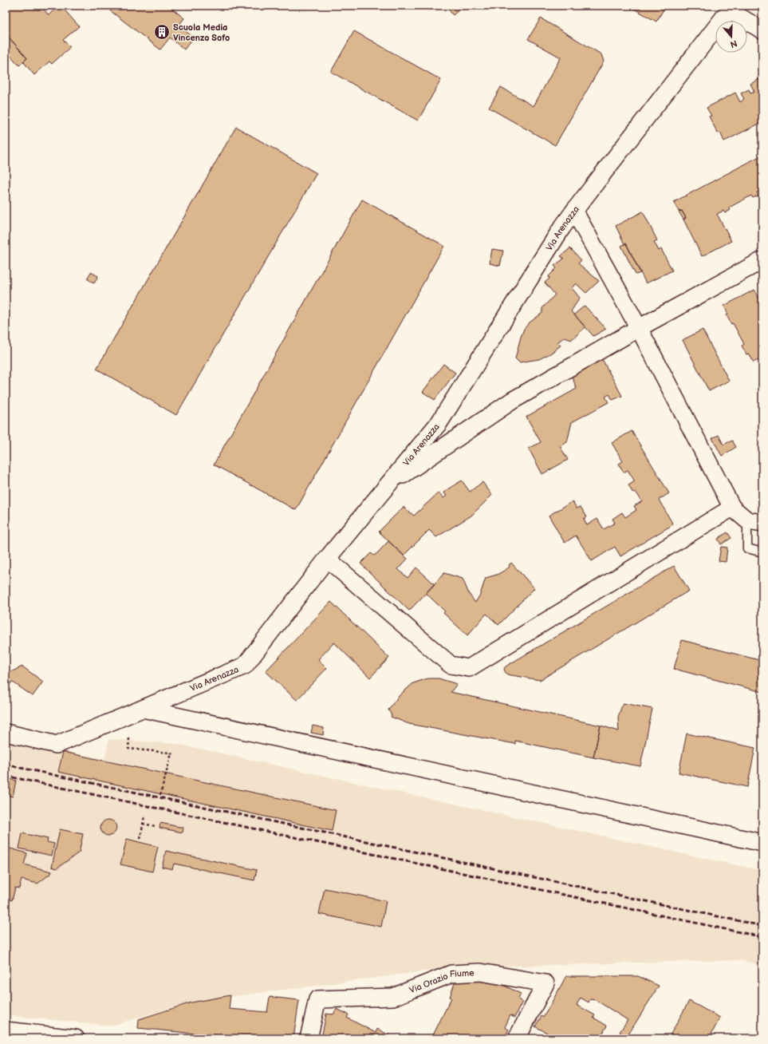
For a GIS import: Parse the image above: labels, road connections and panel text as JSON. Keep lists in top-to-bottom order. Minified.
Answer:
{"streets":{"street":["Via Arenazza","Via Orazio Fiume"]},"places":{"building":["Scuola Media Vincenzo Sofo"]},"north":"bottom"}
